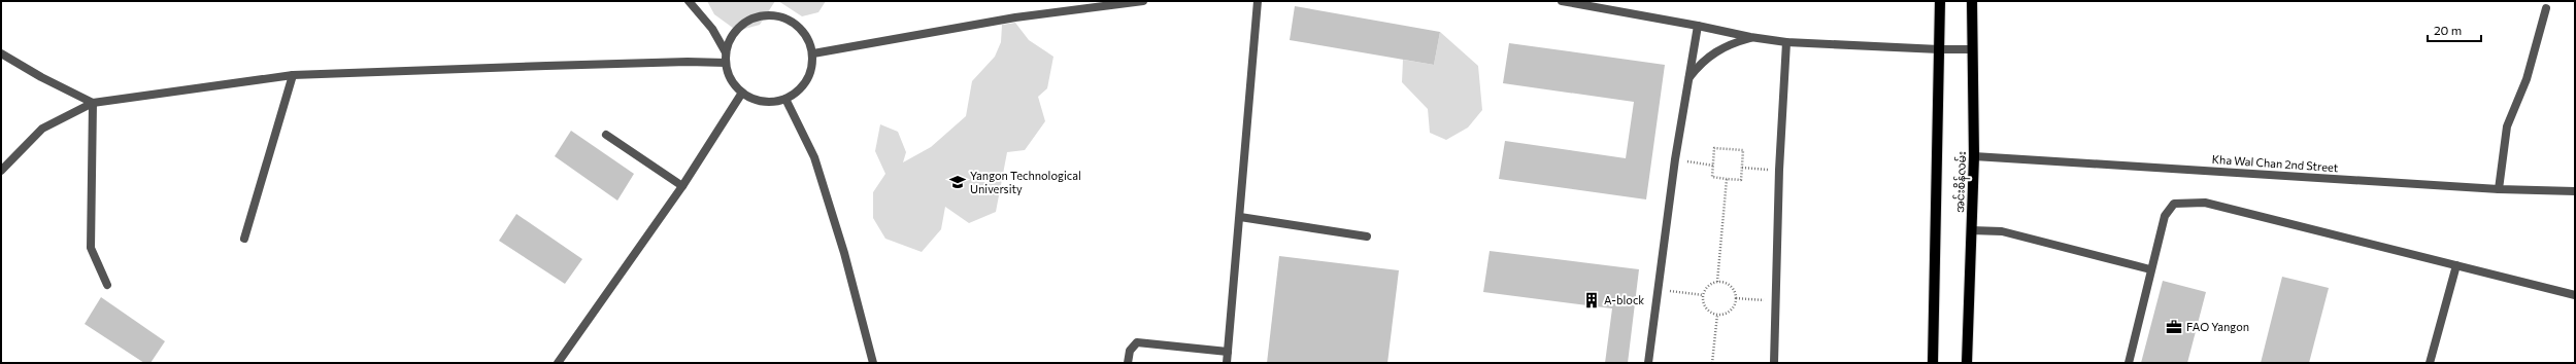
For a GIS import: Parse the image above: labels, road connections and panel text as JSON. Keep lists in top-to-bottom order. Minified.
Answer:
{"streets":{"main road":["အင်းစိန်လမ်း"],"street":["Kha Wal Chan 2nd Street"]},"crossings":[["Kha Wal Chan 2nd Street","အင်းစိန်လမ်း"]],"places":{"school or university":["Yangon Technological University"],"building":["A-block"],"office":["FAO Yangon"]},"scale_bar":"20 m"}
